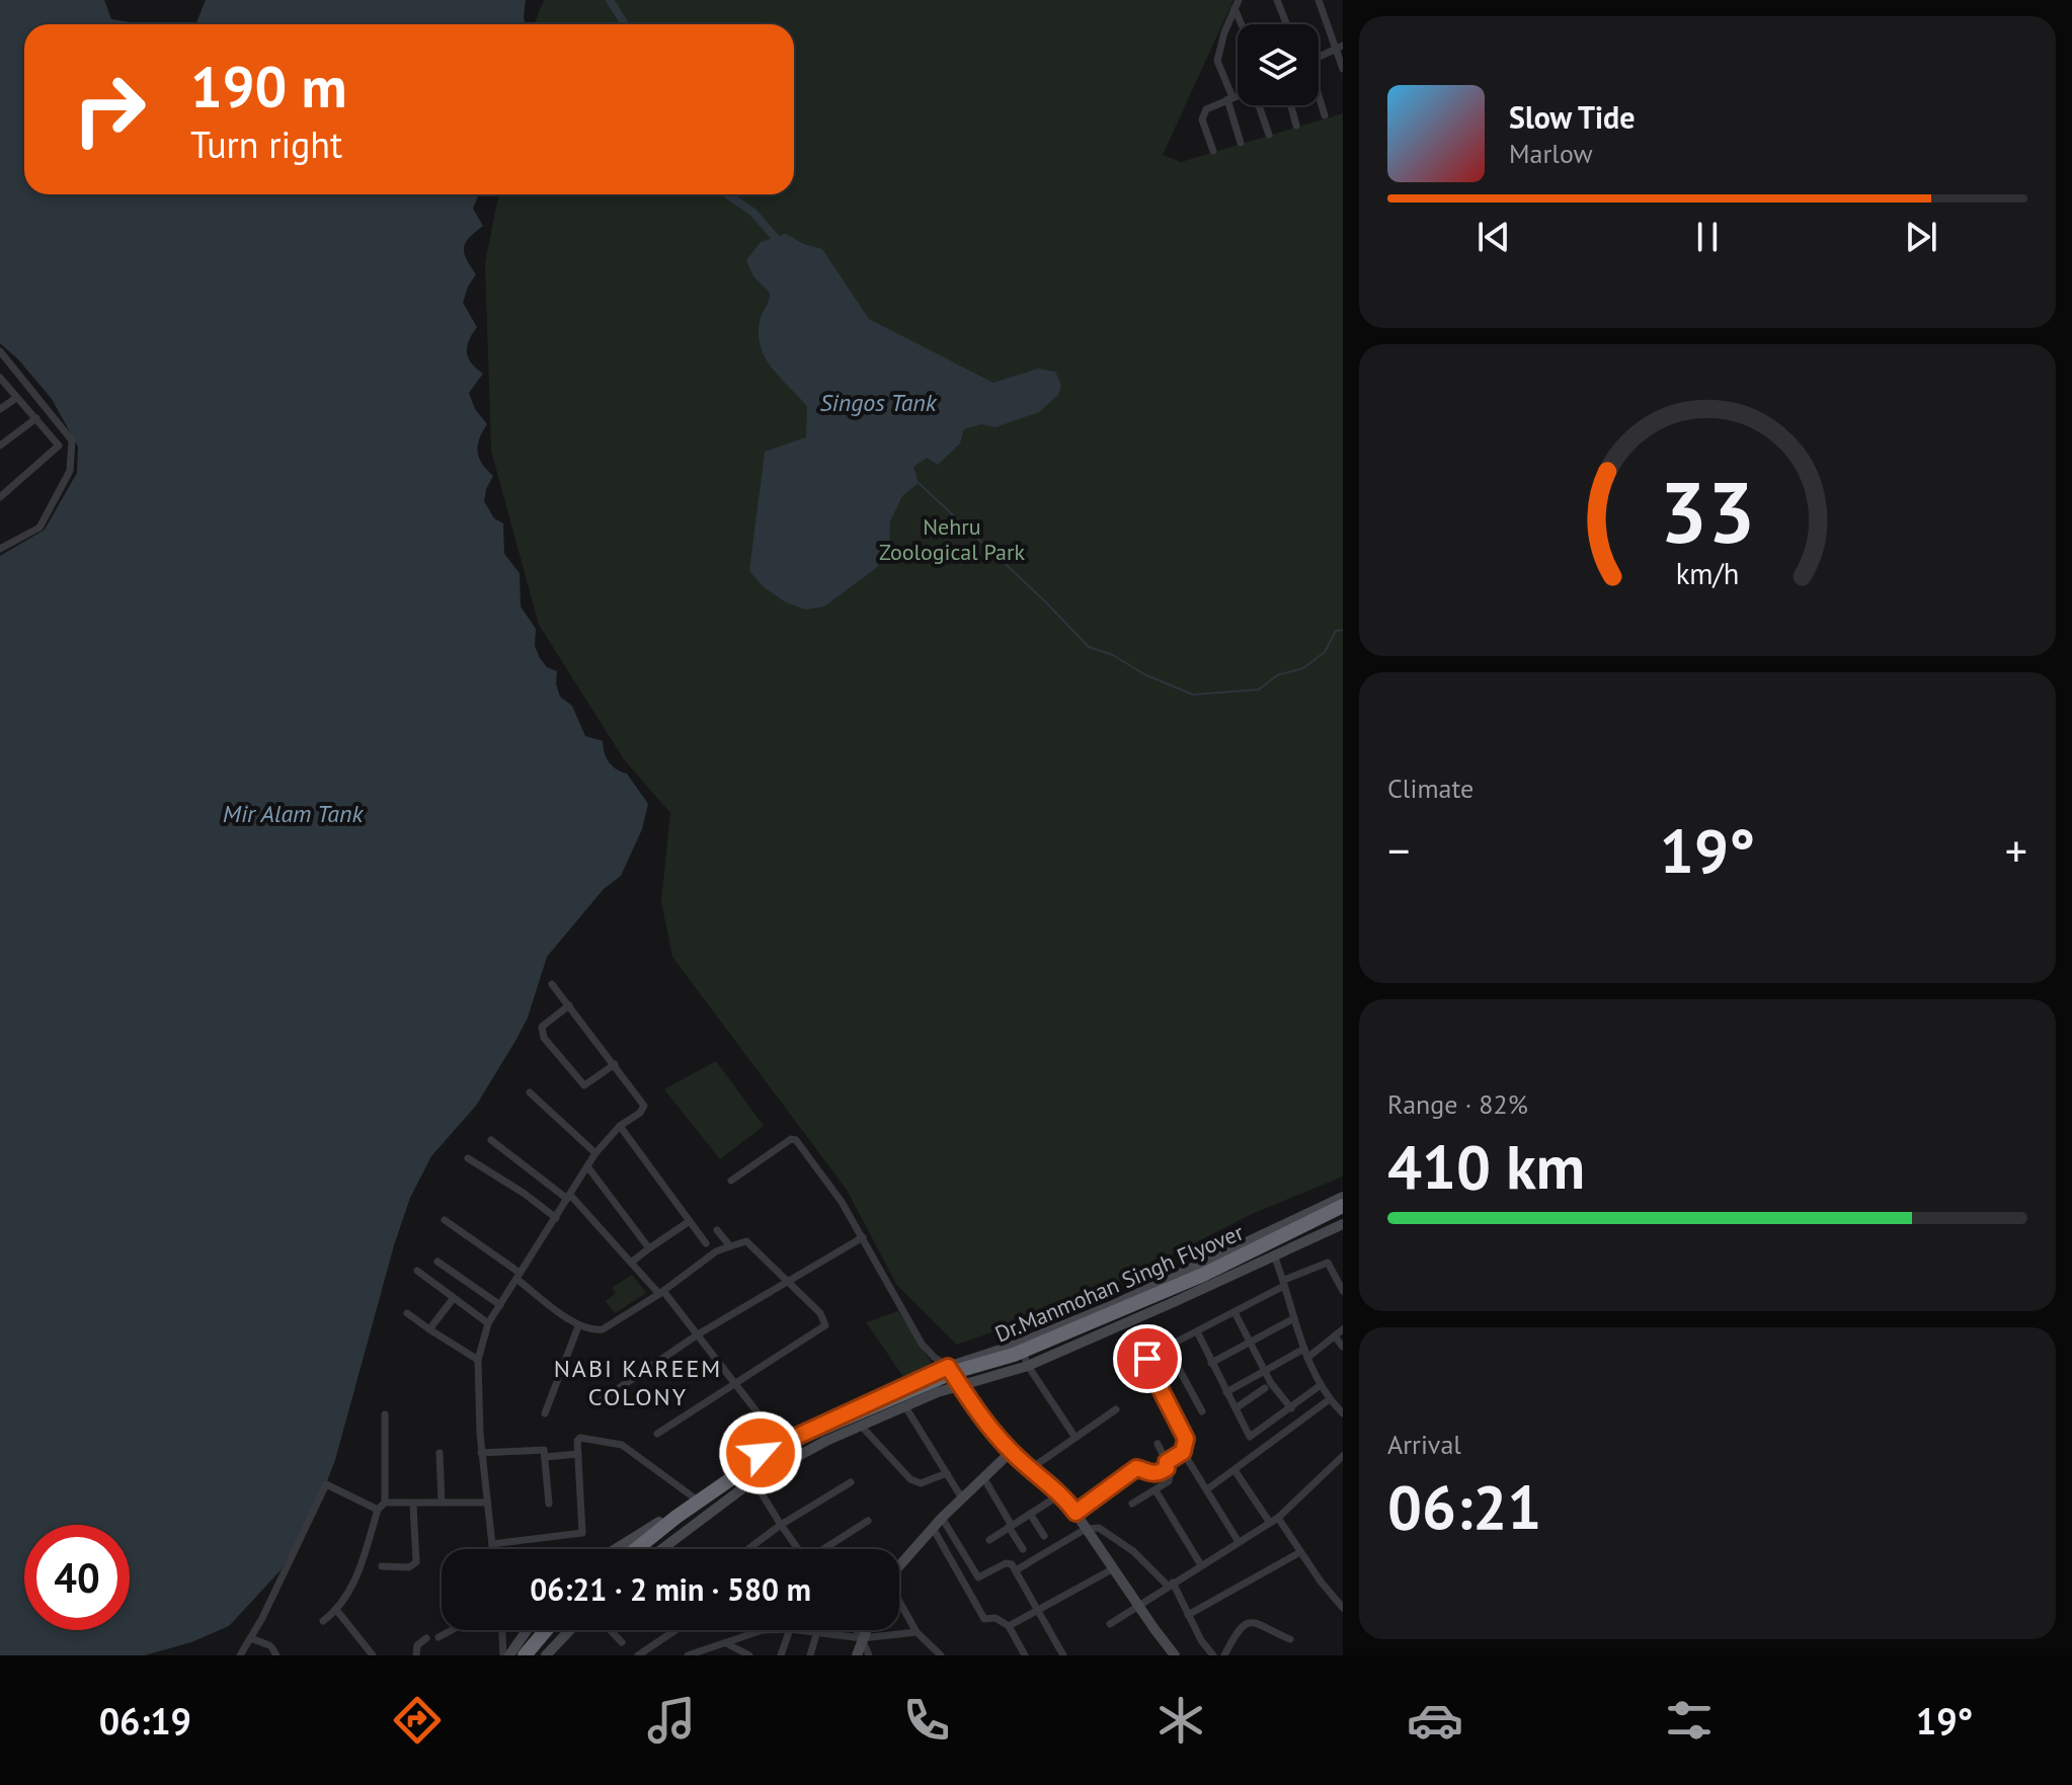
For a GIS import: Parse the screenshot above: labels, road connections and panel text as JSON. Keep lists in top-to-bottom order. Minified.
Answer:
{"streets":{"highway":["Dr.Manmohan Singh Flyover"]},"districts":["NABI KAREEM COLONY"],"water":["Singos Tank","Mir Alam Tank"],"parks":["Nehru Zoological Park"],"page":{"turn":["190 m","Turn right"],"song":["Slow Tide","Marlow"],"tile":["Climate",["Range · 82%","410 km"],["Arrival","06:21"]],"heat":["−","19°","+"],"limit":"40","trip":"06:21 · 2 min · 580 m","tabs":["06:19","19°"],"gauge":["33","km/h"]}}
